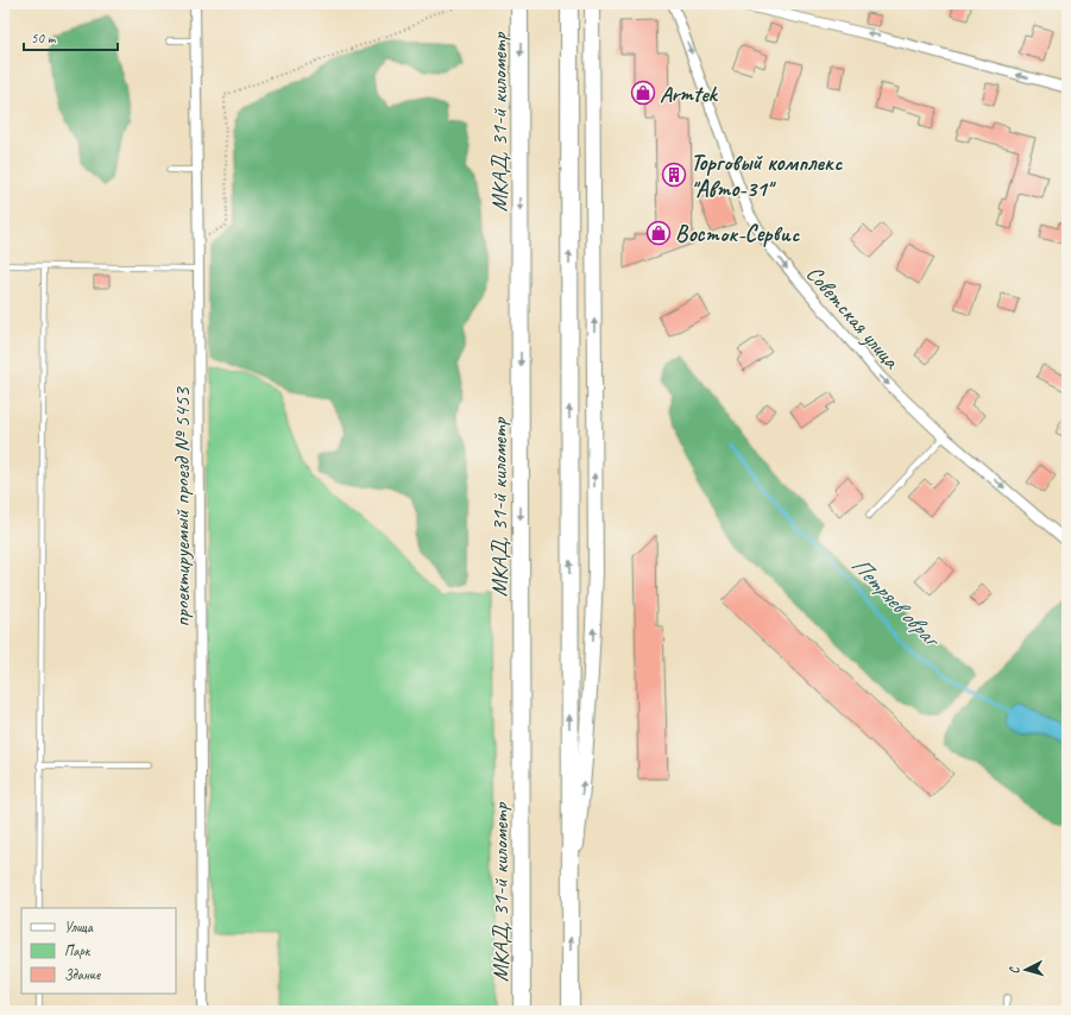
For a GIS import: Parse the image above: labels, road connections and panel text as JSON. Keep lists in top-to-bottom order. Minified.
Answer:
{"streets":{"highway":["МКАД, 31-й километр"],"street":["Советская улица","проектируемый проезд № 5453"]},"one_way":["Советская улица"],"water":["Петряев овраг"],"places":{"shop":["Armtek","Восток-Сервис"],"building":["Торговый комплекс \"Авто-31\""]},"legend":["Улица","Парк","Здание"],"scale_bar":"50 m","north":"left"}
